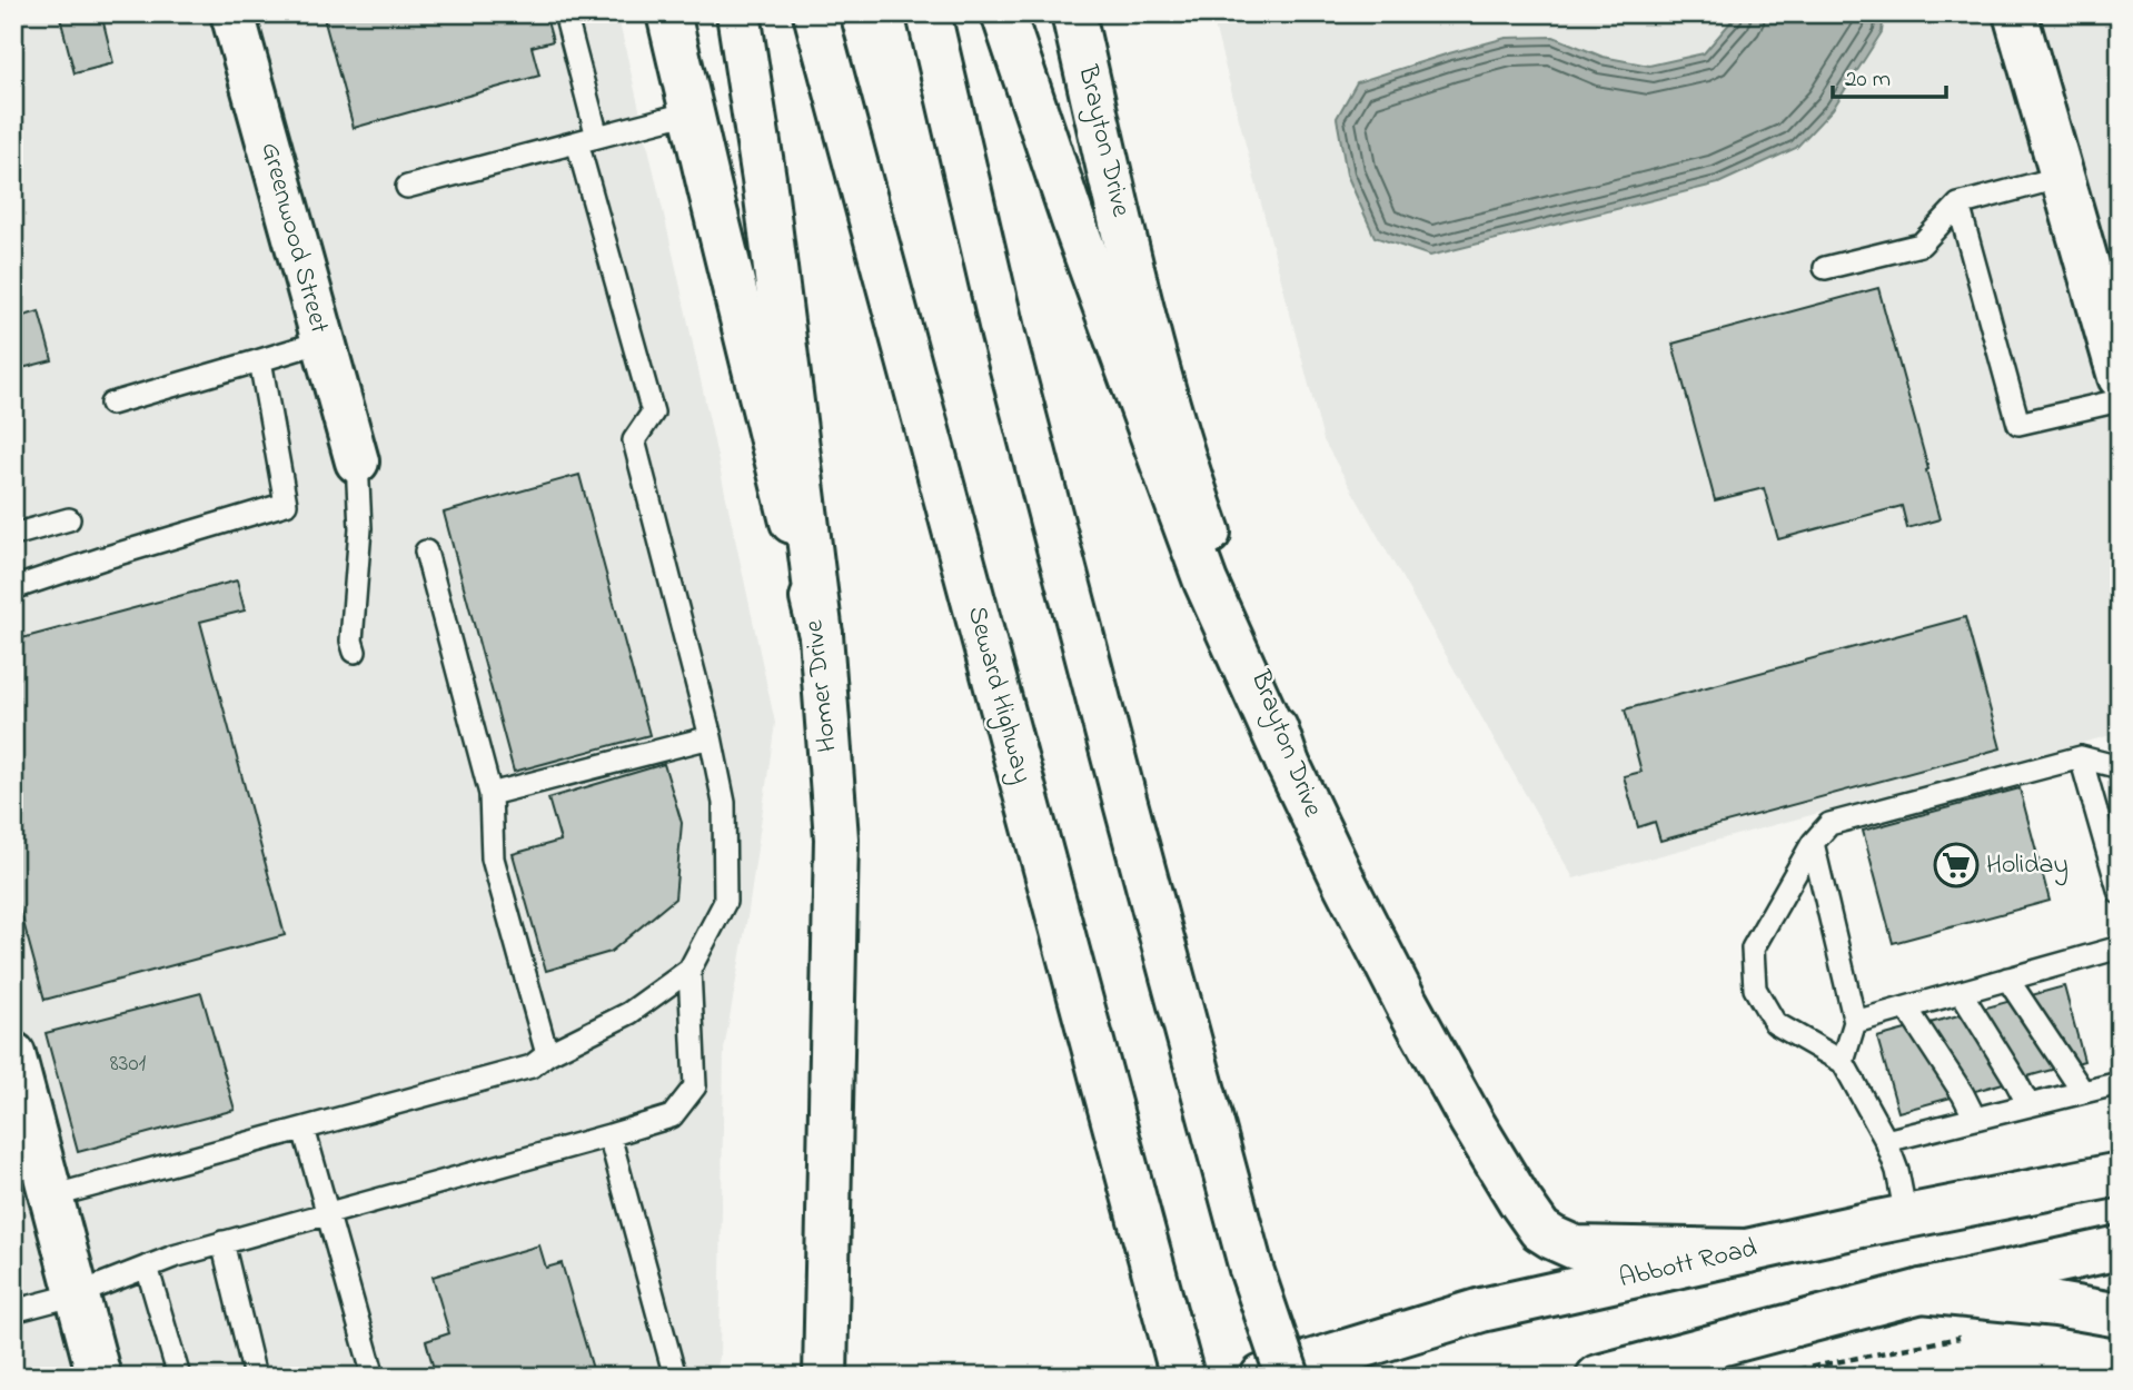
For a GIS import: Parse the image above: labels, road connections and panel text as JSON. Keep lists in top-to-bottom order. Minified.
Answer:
{"streets":{"main road":["Brayton Drive","Greenwood Street","Homer Drive","Seward Highway","Abbott Road"]},"crossings":[["Brayton Drive","Abbott Road"]],"places":{"supermarket":["Holiday"]},"house_numbers":["8301"],"scale_bar":"20 m"}
